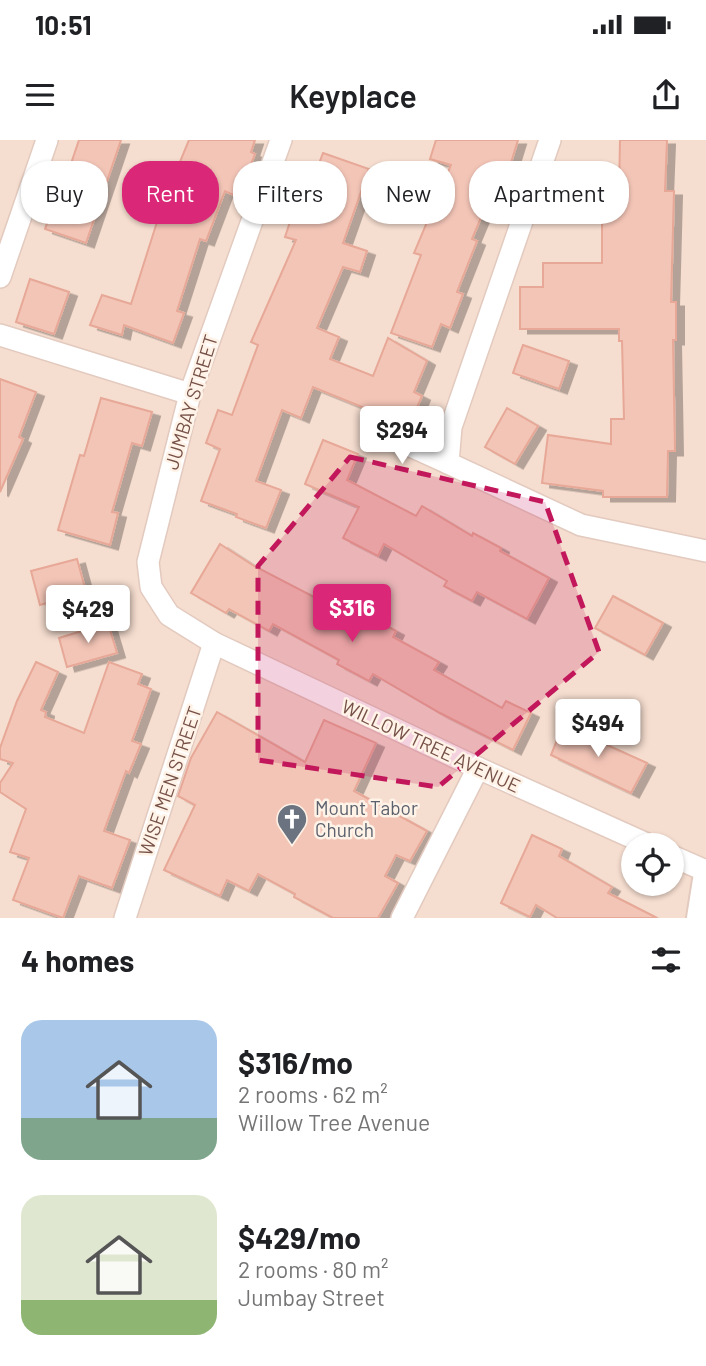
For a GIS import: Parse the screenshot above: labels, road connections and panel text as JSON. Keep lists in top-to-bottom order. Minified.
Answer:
{"streets":{"street":["JUMBAY STREET","WILLOW TREE AVENUE","WISE MEN STREET"]},"crossings":[["JUMBAY STREET","WILLOW TREE AVENUE"],["JUMBAY STREET","WISE MEN STREET"],["WILLOW TREE AVENUE","WISE MEN STREET"]],"places":{"church":["Mount Tabor Church"]},"page":{"status":"10:51","header":"Keyplace","chip":["Buy","Rent","Filters","New","Apartment"],"price":["$294","$316","$429","$494"],"heading":"4 homes","list":[{"name":"$316/mo","note":"2 rooms · 62 m² · Willow Tree Avenue"},{"name":"$429/mo","note":"2 rooms · 80 m² · Jumbay Street"}]}}
